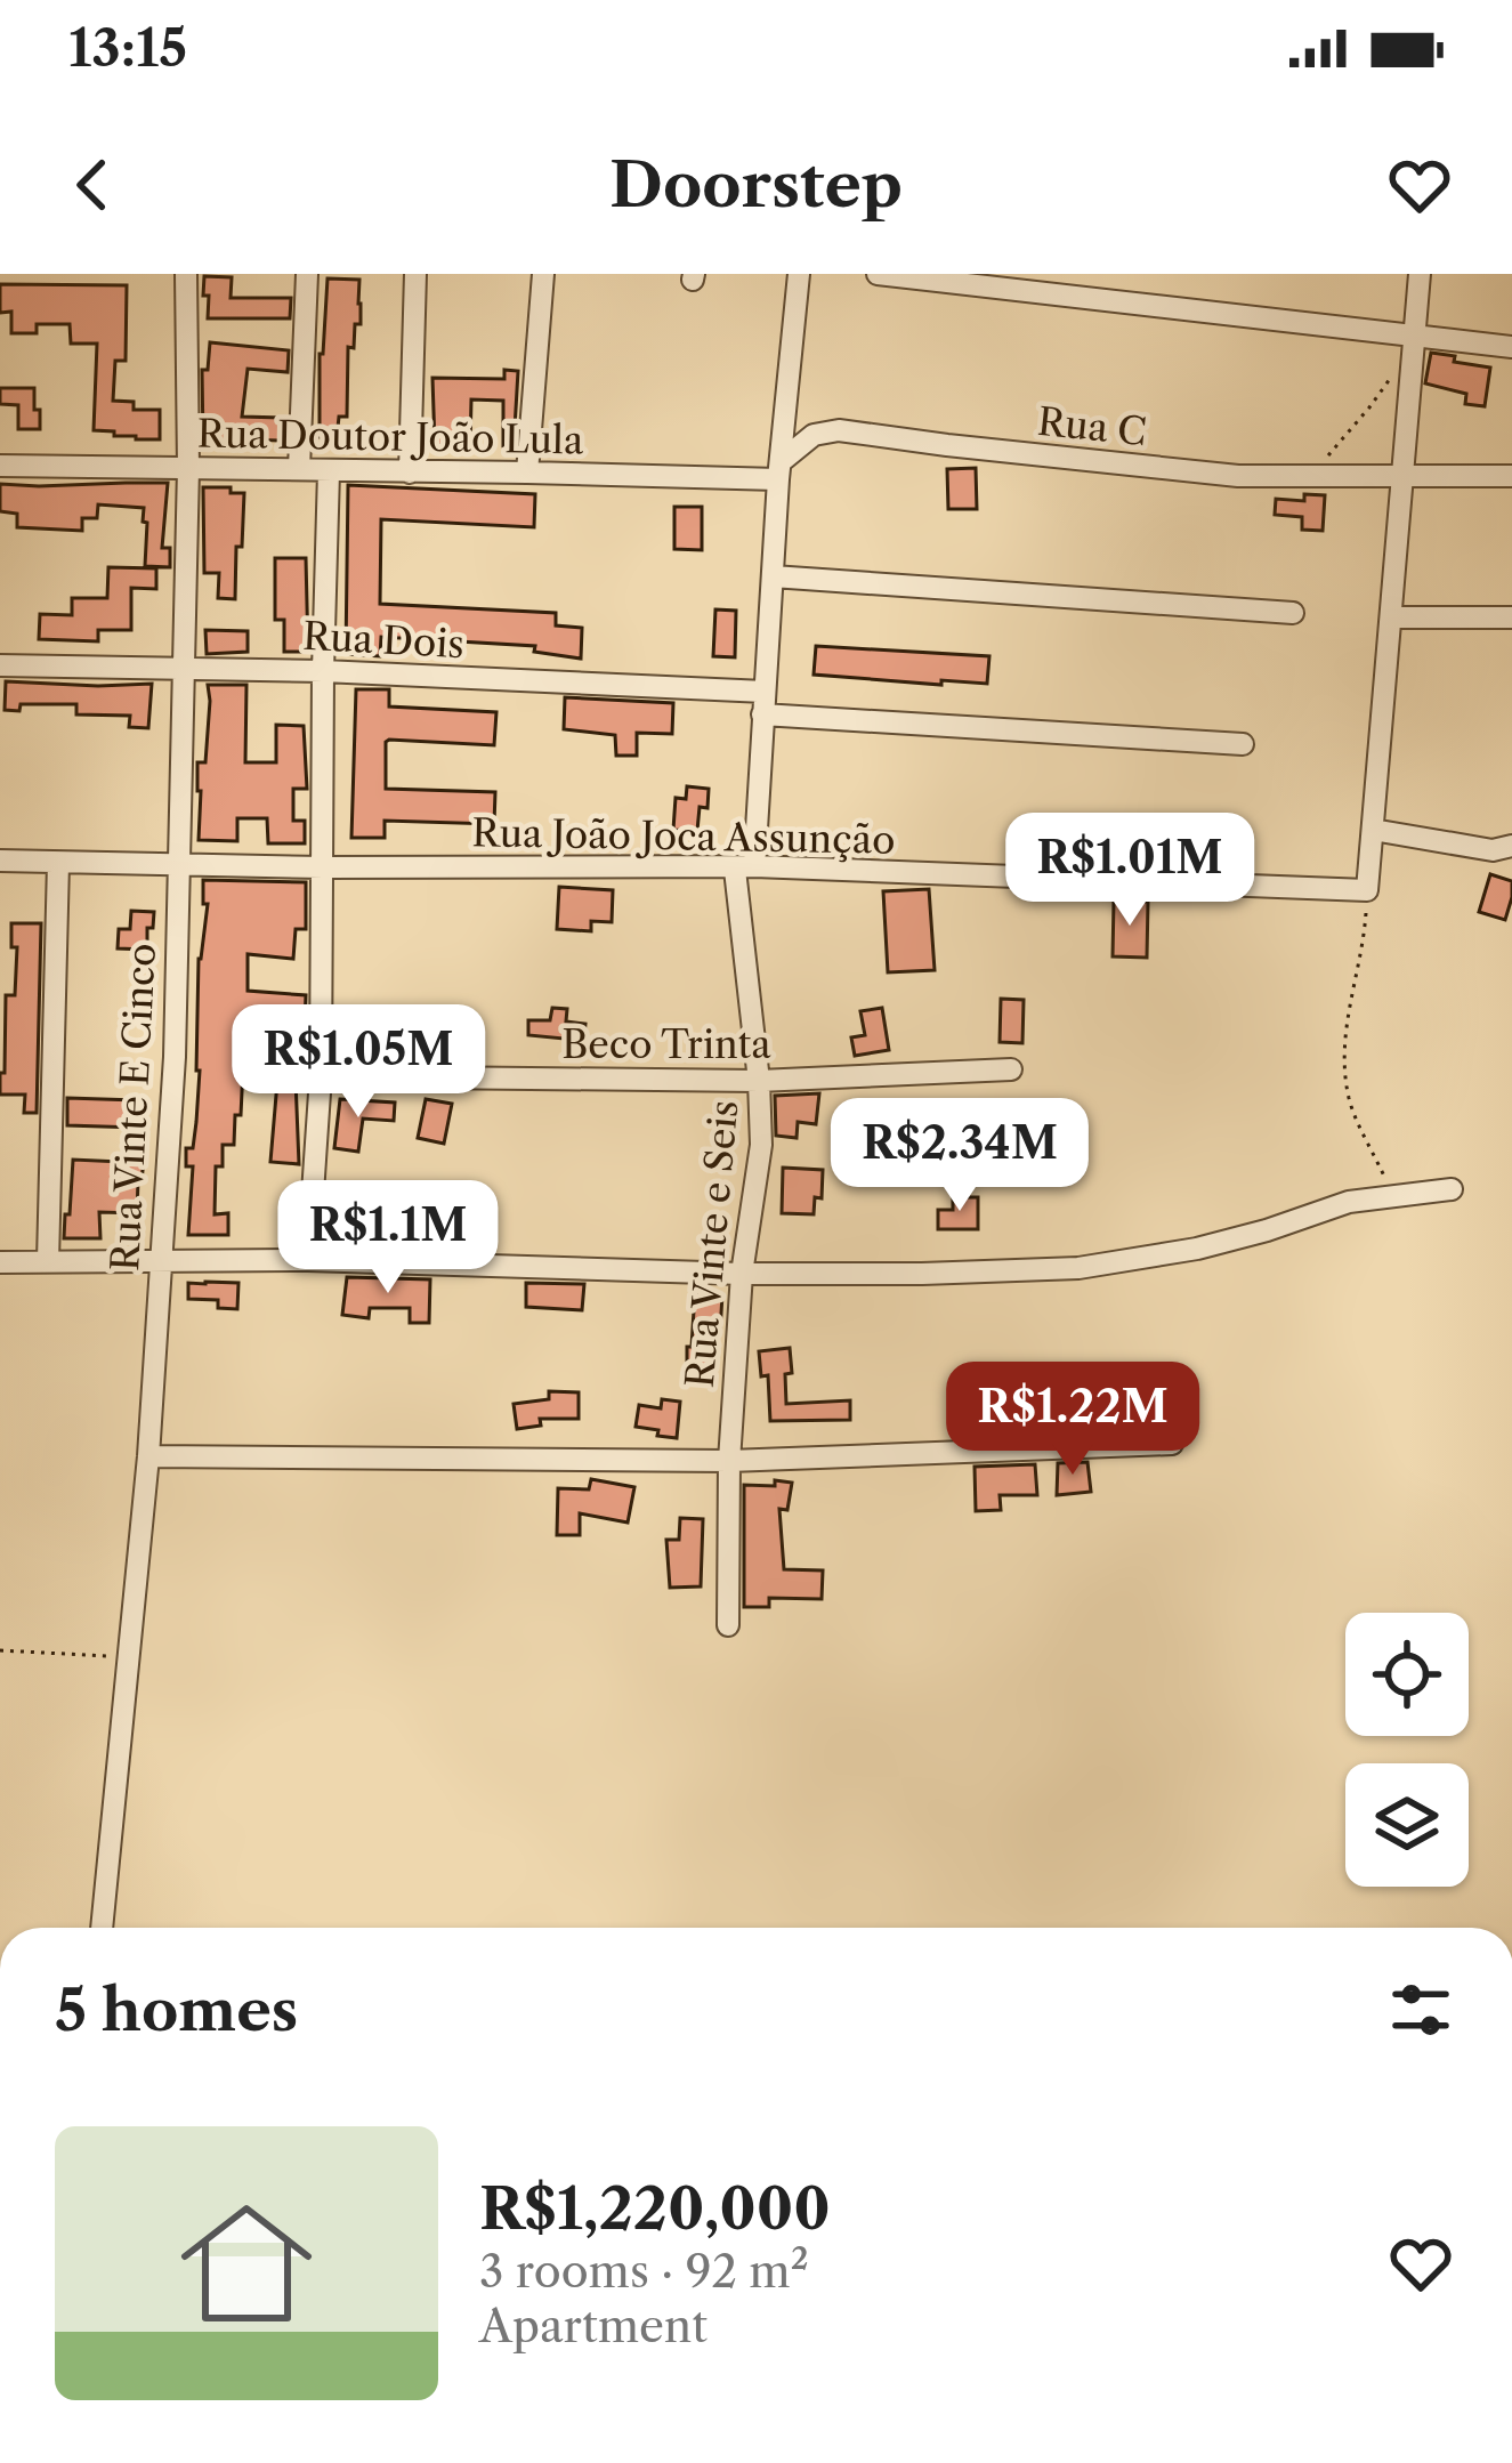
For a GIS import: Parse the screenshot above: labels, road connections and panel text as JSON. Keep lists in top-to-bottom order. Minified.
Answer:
{"streets":{"street":["Rua C","Rua Doutor João Lula","Rua Dois","Rua João Joca Assunção","Beco Trinta","Rua Vinte E Cinco","Rua Vinte e Seis"]},"crossings":[["Rua C","Rua Doutor João Lula"],["Rua C","Rua Vinte e Seis"],["Rua Doutor João Lula","Rua Vinte E Cinco"],["Rua Doutor João Lula","Rua Vinte e Seis"],["Rua Dois","Rua Vinte E Cinco"],["Rua Dois","Rua Vinte e Seis"],["Rua João Joca Assunção","Rua Vinte E Cinco"],["Rua João Joca Assunção","Rua Vinte e Seis"],["Beco Trinta","Rua Vinte e Seis"]],"page":{"status":"13:15","header":"Doorstep","price":["R$1.01M","R$1.05M","R$2.34M","R$1.1M","R$1.22M"],"heading":"5 homes","list":[{"name":"R$1,220,000","note":"3 rooms · 92 m² · Apartment"}]}}
